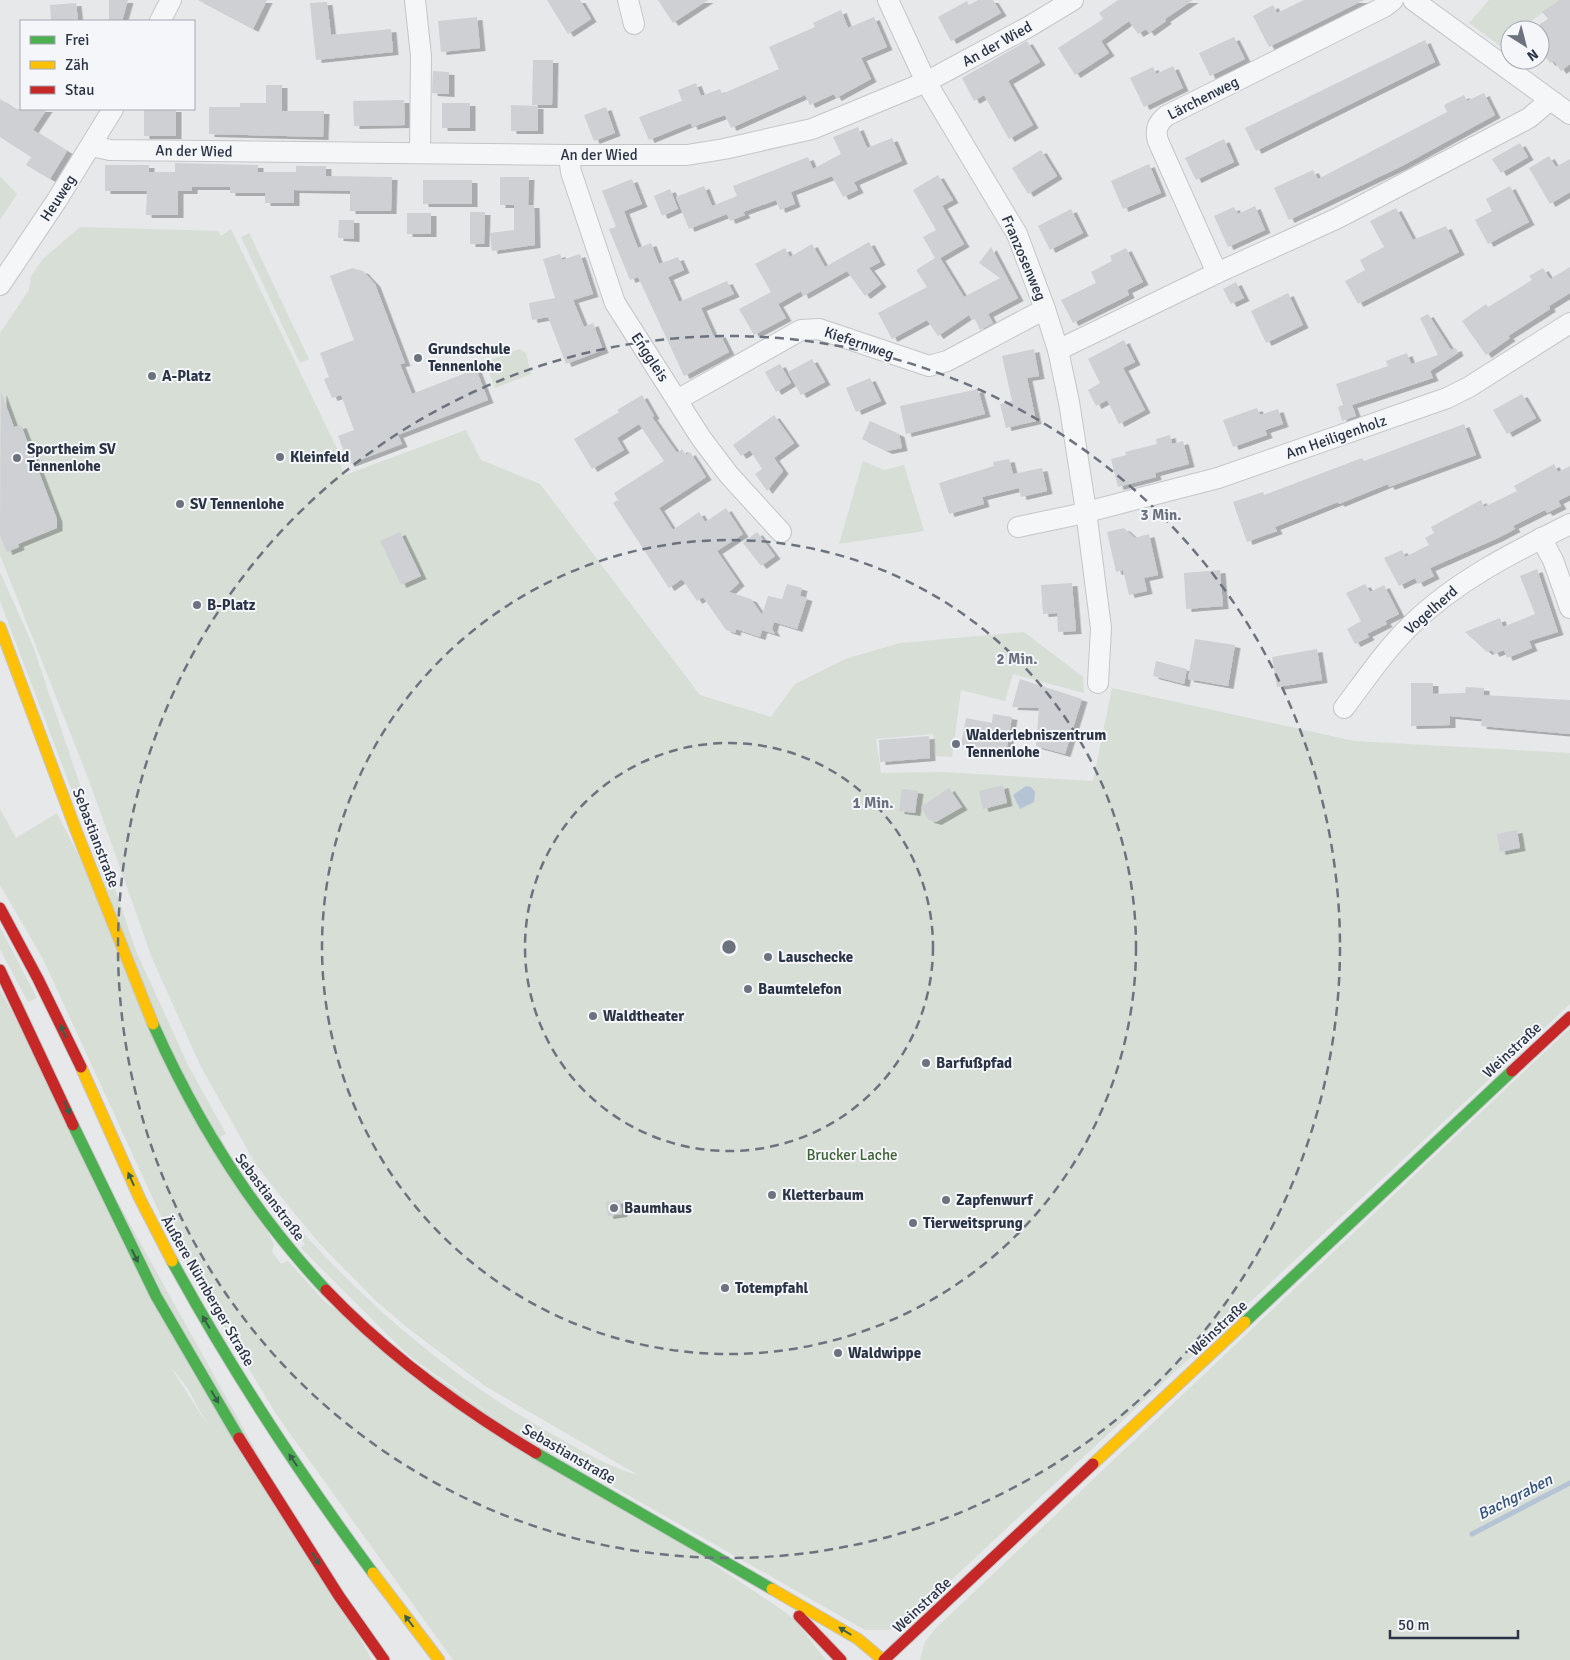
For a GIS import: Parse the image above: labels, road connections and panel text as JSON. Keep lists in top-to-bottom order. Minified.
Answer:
{"streets":{"main road":["Sebastianstraße","Weinstraße","Äußere Nürnberger Straße"],"street":["An der Wied","Lärchenweg","Heuweg","Franzosenweg","Kiefernweg","Enggleis","Am Heiligenholz","Vogelherd"]},"crossings":[["An der Wied","Heuweg"],["An der Wied","Franzosenweg"],["An der Wied","Enggleis"],["Franzosenweg","Kiefernweg"],["Franzosenweg","Am Heiligenholz"],["Kiefernweg","Enggleis"],["Sebastianstraße","Weinstraße"]],"water":["Bachgraben"],"parks":["Brucker Lache"],"places":["Grundschule Tennenlohe","A-Platz","Kleinfeld","Sportheim SV Tennenlohe","SV Tennenlohe","B-Platz","Walderlebniszentrum Tennenlohe","Lauschecke","Baumtelefon","Waldtheater","Barfußpfad","Kletterbaum","Zapfenwurf","Baumhaus","Tierweitsprung","Totempfahl","Waldwippe"],"legend":["Frei","Zäh","Stau"],"scale_bar":"50 m","north":"bottom right","rings":["3 Min.","2 Min.","1 Min."]}
